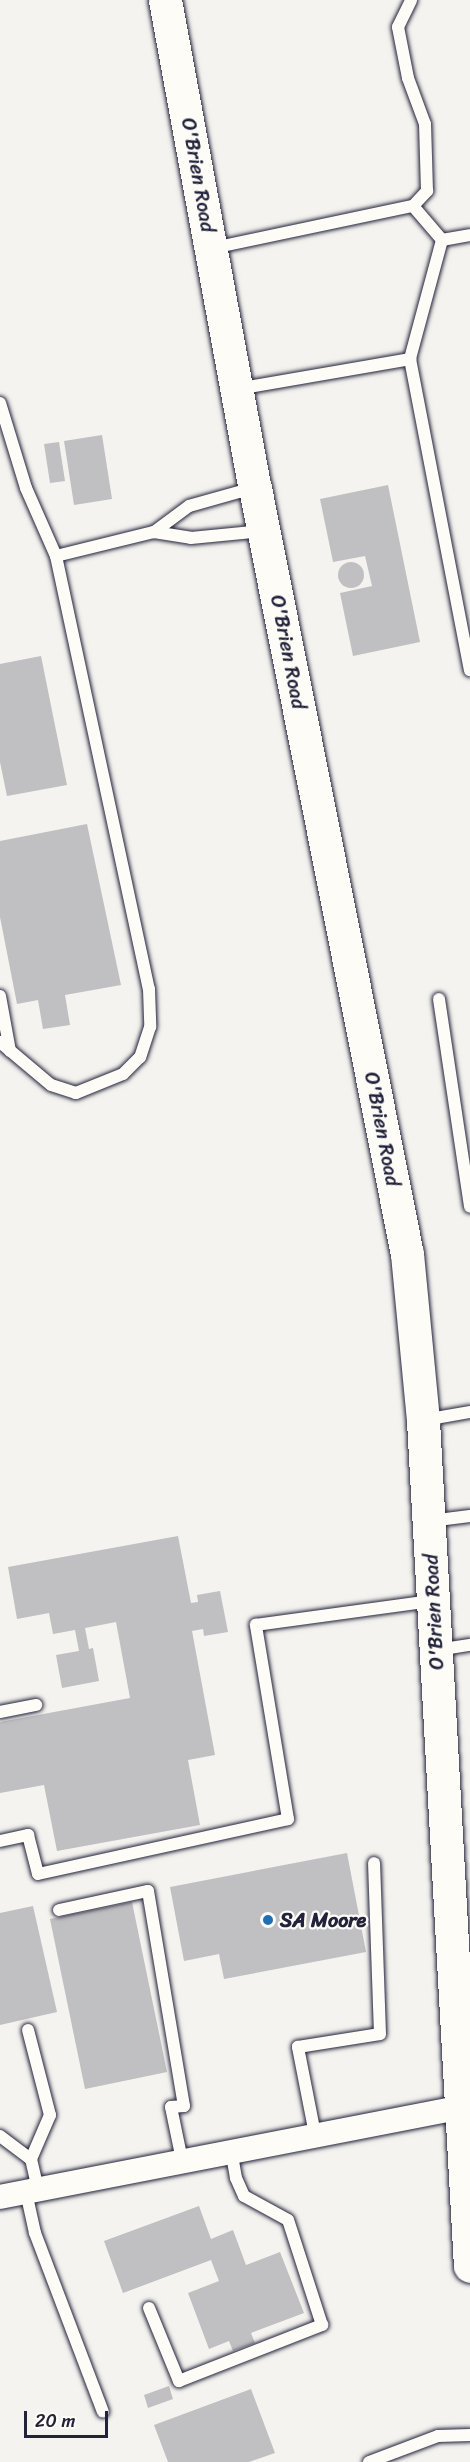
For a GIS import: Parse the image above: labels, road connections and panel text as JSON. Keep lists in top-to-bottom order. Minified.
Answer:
{"streets":{"main road":["O'Brien Road"]},"places":["SA Moore"],"scale_bar":"20 m"}
